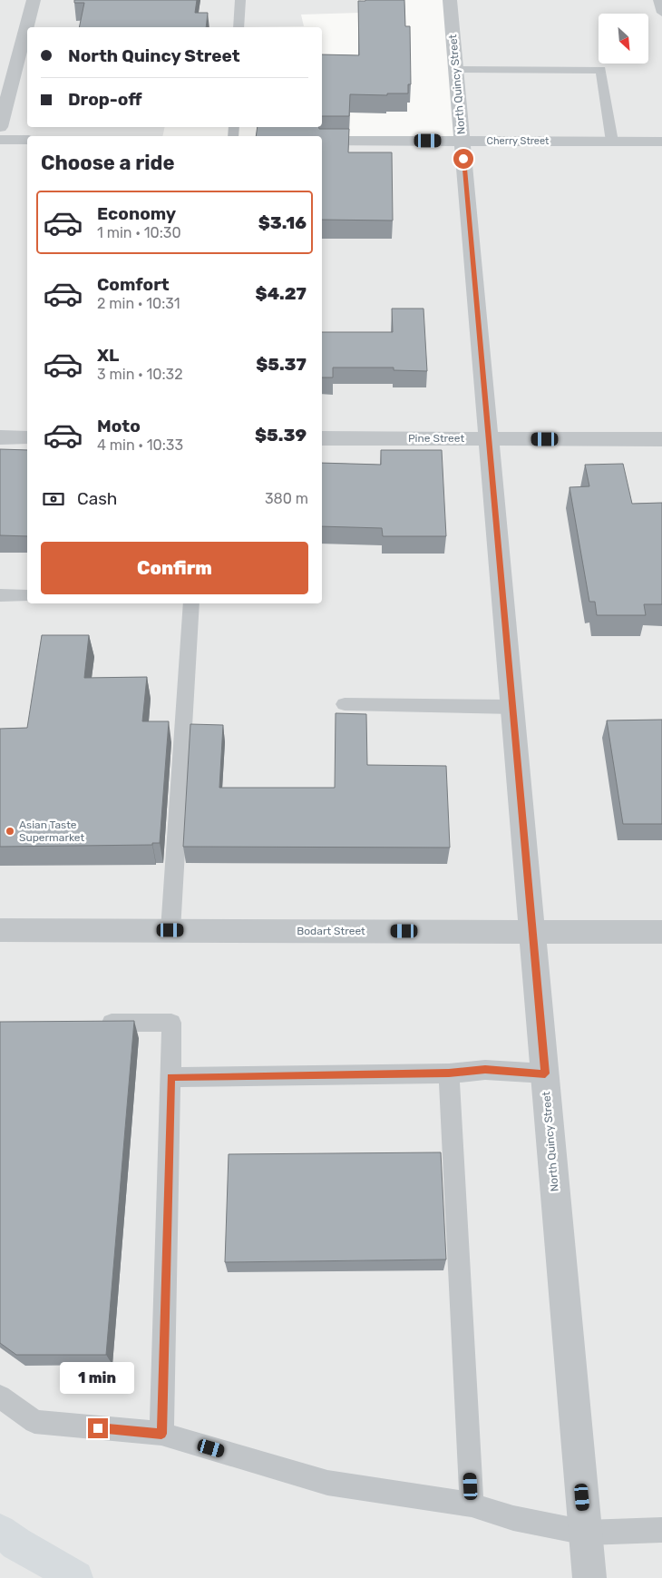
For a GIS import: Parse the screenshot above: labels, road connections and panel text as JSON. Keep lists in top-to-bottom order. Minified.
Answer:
{"streets":{"street":["North Quincy Street","Cherry Street","Pine Street","Bodart Street"]},"crossings":[["North Quincy Street","Cherry Street"],["North Quincy Street","Pine Street"],["North Quincy Street","Bodart Street"]],"places":["Asian Taste Supermarket"],"north":"bottom right","page":{"banner":["North Quincy Street","Drop-off"],"heading":"Choose a ride","list":[{"name":"Economy","note":"1 min · 10:30","value":"$3.16"},{"name":"Comfort","note":"2 min · 10:31","value":"$4.27"},{"name":"XL","note":"3 min · 10:32","value":"$5.37"},{"name":"Moto","note":"4 min · 10:33","value":"$5.39"}],"pay":["Cash","380 m"],"buttons":"Confirm","bubble":"1 min"}}
